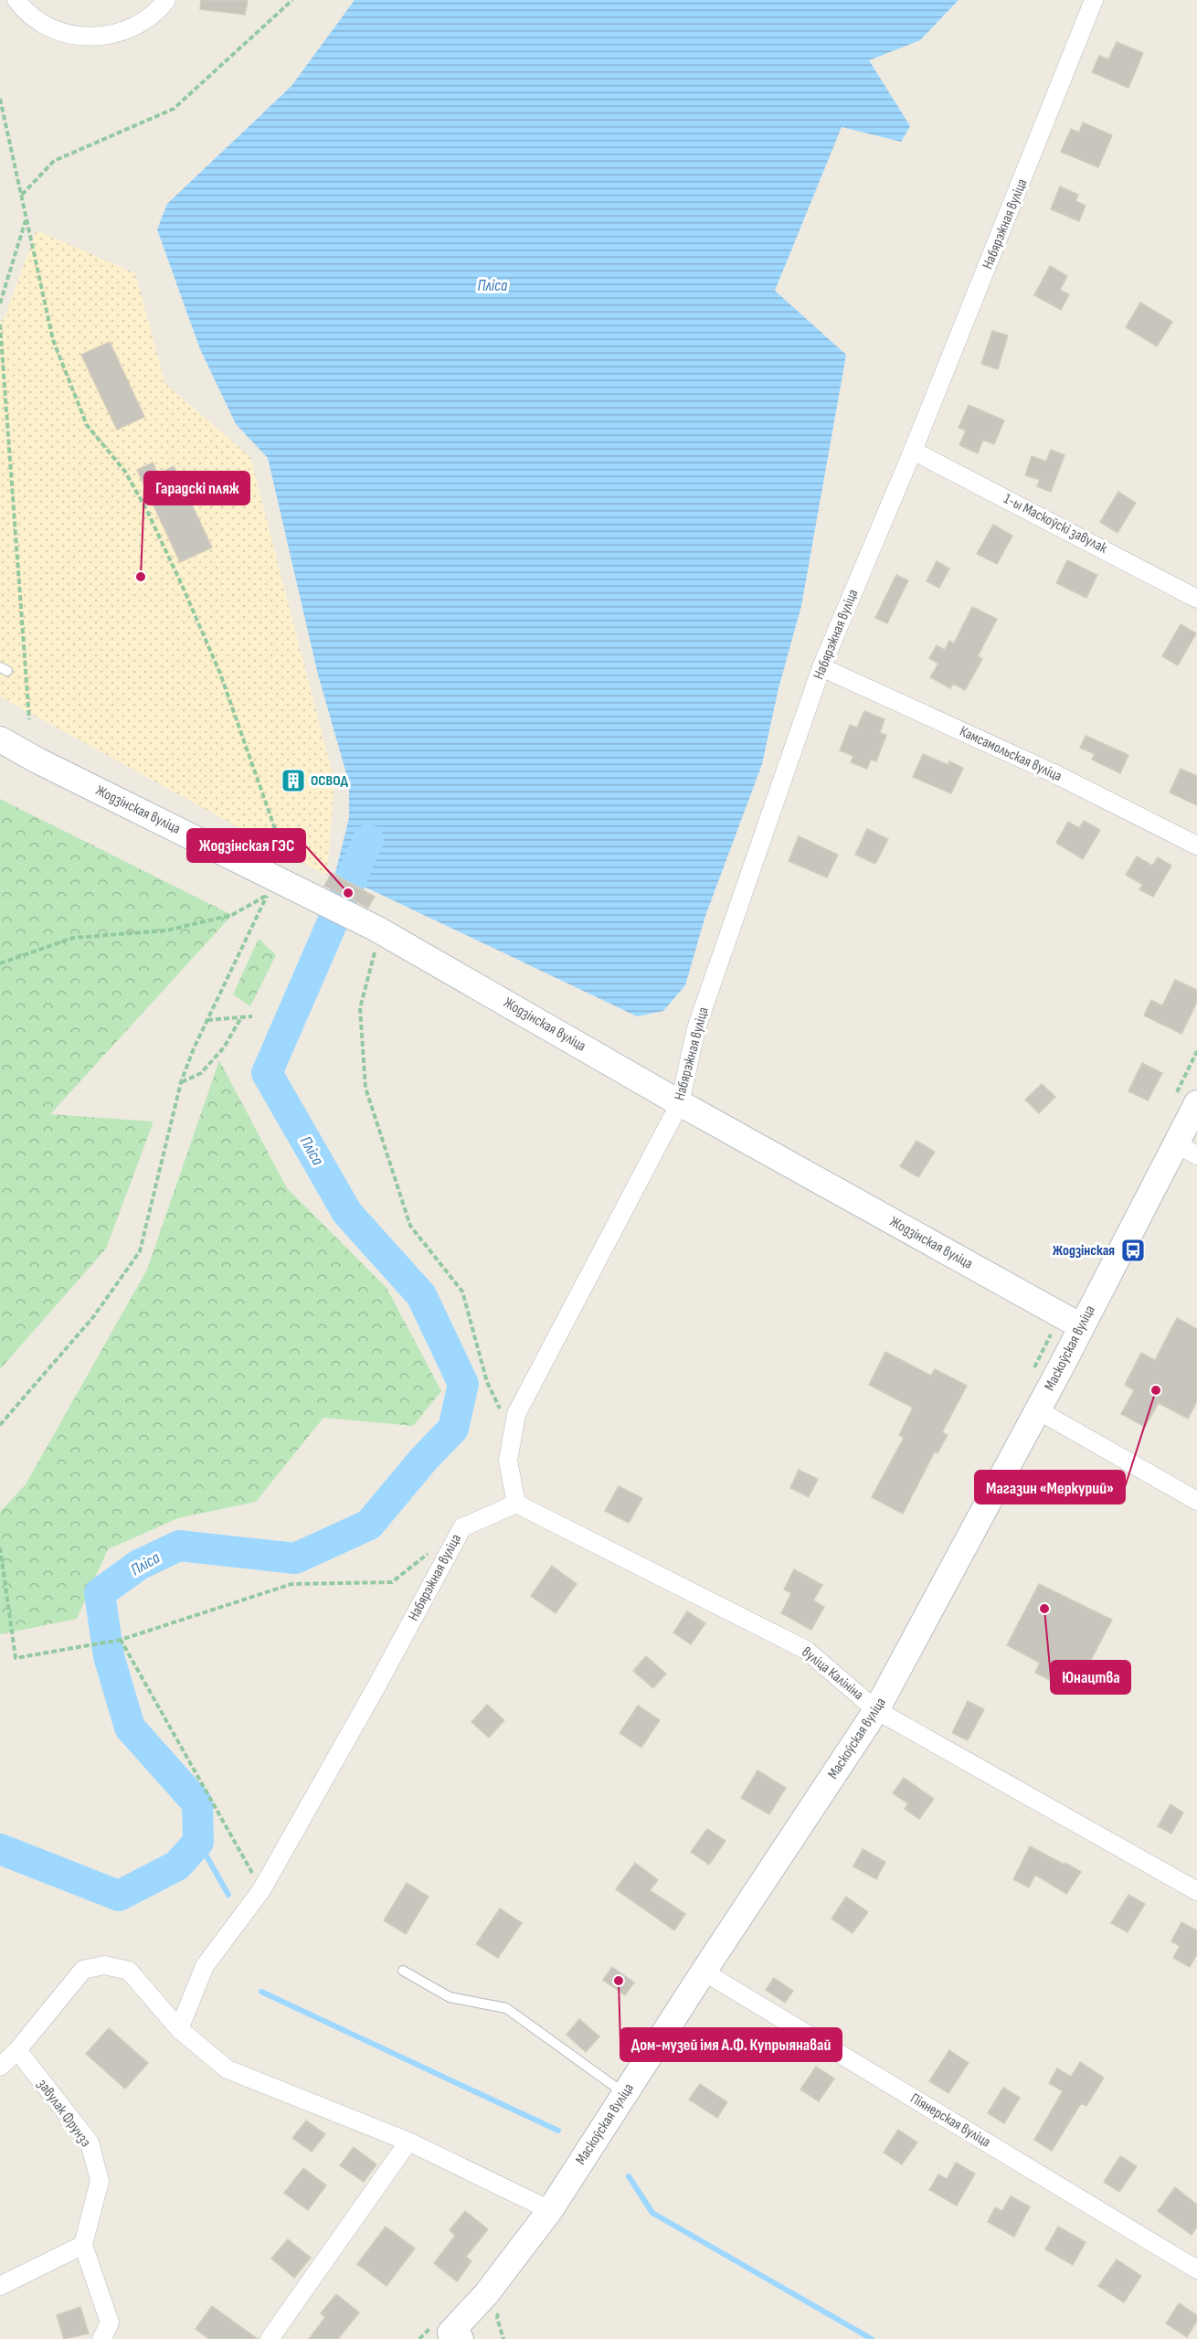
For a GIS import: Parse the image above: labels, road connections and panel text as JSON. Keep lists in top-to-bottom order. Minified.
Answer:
{"streets":{"main road":["Жодзінская вуліца","Маскоўская вуліца"],"street":["Набярэжная вуліца","1-ы Маскоўскі завулак","Камсамольская вуліца","вуліца Калініна","завулак Фрунзэ","Піянерская вуліца"]},"crossings":[["Набярэжная вуліца","1-ы Маскоўскі завулак"],["Набярэжная вуліца","Камсамольская вуліца"],["Набярэжная вуліца","Жодзінская вуліца"],["Набярэжная вуліца","вуліца Калініна"],["Жодзінская вуліца","Маскоўская вуліца"],["Маскоўская вуліца","вуліца Калініна"],["Маскоўская вуліца","Піянерская вуліца"]],"water":["Пліса"],"places":{"other":["Гарадскі пляж","Жодзінская ГЭС","Магазин «Меркурий»","Юнацтва","Дом-музей імя А.Ф. Купрыянавай"],"building":["ОСВОД"],"bus stop":["Жодзінская"]}}
